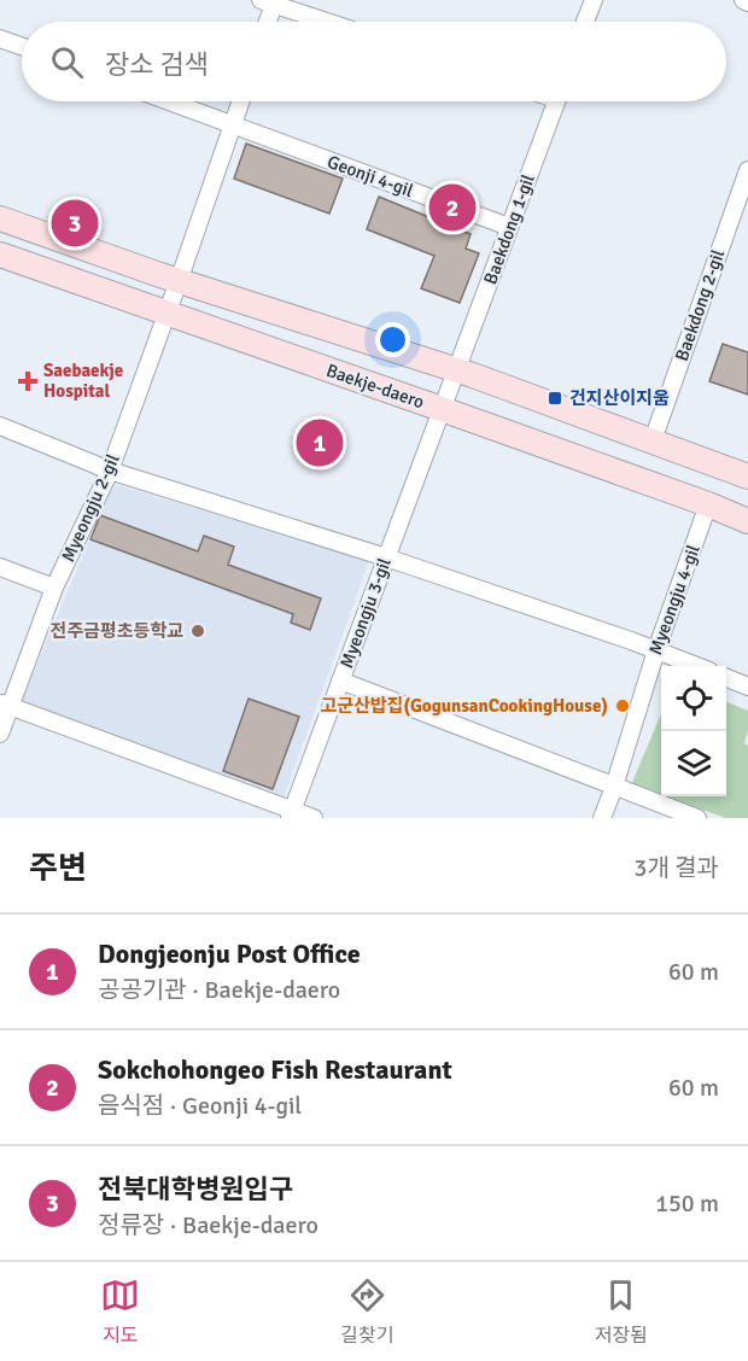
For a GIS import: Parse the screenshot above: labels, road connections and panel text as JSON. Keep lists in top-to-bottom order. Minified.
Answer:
{"streets":{"street":["Geonji 4-gil","Baekdong 1-gil","Baekdong 2-gil","Baekje-daero","Myeongju 2-gil","Myeongju 4-gil","Myeongju 3-gil"]},"crossings":[["Geonji 4-gil","Baekdong 1-gil"],["Baekdong 1-gil","Baekje-daero"],["Baekdong 1-gil","Myeongju 3-gil"],["Baekje-daero","Myeongju 2-gil"],["Baekje-daero","Myeongju 4-gil"],["Baekje-daero","Myeongju 3-gil"]],"places":{"health":["Saebaekje Hospital"],"transit":["건지산이지움"],"other":["전주금평초등학교","고군산밥집(GogunsanCookingHouse)"]},"page":{"search":"장소 검색","pins":["2","3","1"],"heading":["주변","3개 결과"],"list":[{"mark":"1","name":"Dongjeonju Post Office","note":"공공기관 · Baekje-daero","value":"60 m"},{"mark":"2","name":"Sokchohongeo Fish Restaurant","note":"음식점 · Geonji 4-gil","value":"60 m"},{"mark":"3","name":"전북대학병원입구","note":"정류장 · Baekje-daero","value":"150 m"}],"nav":["지도","길찾기","저장됨"]}}
